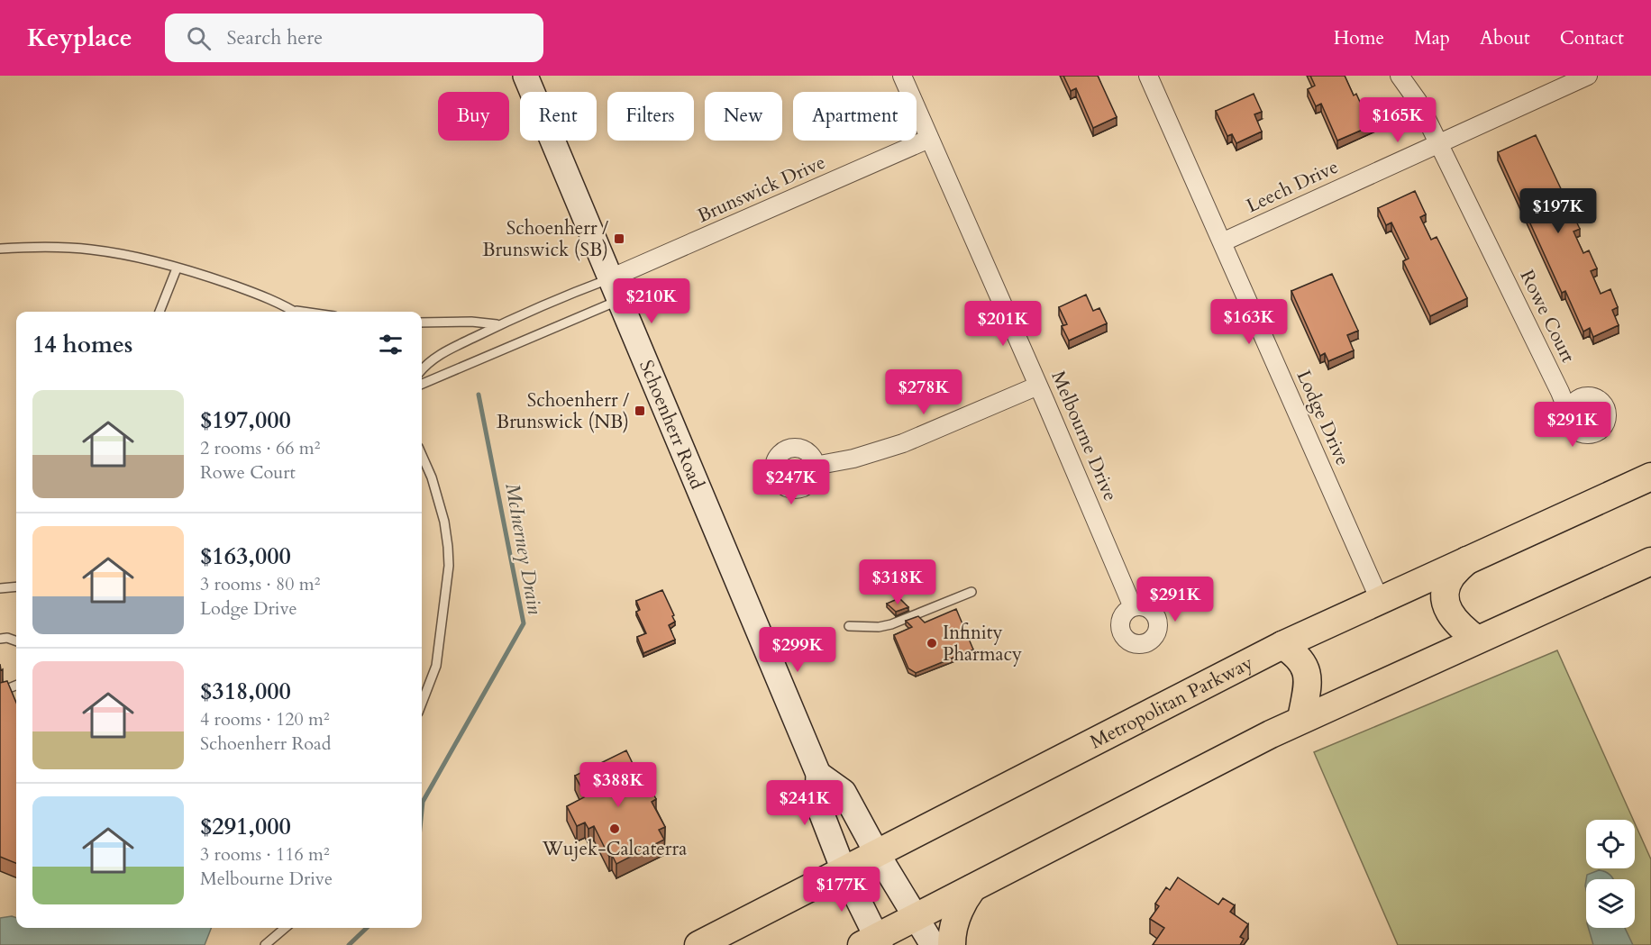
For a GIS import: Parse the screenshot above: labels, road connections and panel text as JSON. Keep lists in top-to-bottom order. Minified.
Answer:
{"streets":{"main road":["Schoenherr Road","Metropolitan Parkway"],"street":["Leech Drive","Brunswick Drive","Rowe Court","Lodge Drive","Melbourne Drive"]},"crossings":[["Leech Drive","Rowe Court"],["Leech Drive","Lodge Drive"],["Brunswick Drive","Schoenherr Road"],["Brunswick Drive","Melbourne Drive"],["Lodge Drive","Metropolitan Parkway"],["Schoenherr Road","Metropolitan Parkway"]],"water":["McInerney Drain"],"places":{"transit":["Schoenherr / Brunswick (SB)","Schoenherr / Brunswick (NB)"],"other":["Infinity Pharmacy","Wujek-Calcaterra"]},"page":{"header":"Keyplace","search":"Search here","nav":["Home","Map","About","Contact"],"chip":["Buy","Rent","Filters","New","Apartment"],"price":["$165K","$197K","$210K","$163K","$201K","$278K","$291K","$247K","$318K","$291K","$299K","$388K","$241K","$177K"],"heading":"14 homes","list":[{"name":"$197,000","note":"2 rooms · 66 m² · Rowe Court"},{"name":"$163,000","note":"3 rooms · 80 m² · Lodge Drive"},{"name":"$318,000","note":"4 rooms · 120 m² · Schoenherr Road"},{"name":"$291,000","note":"3 rooms · 116 m² · Melbourne Drive"}]}}
